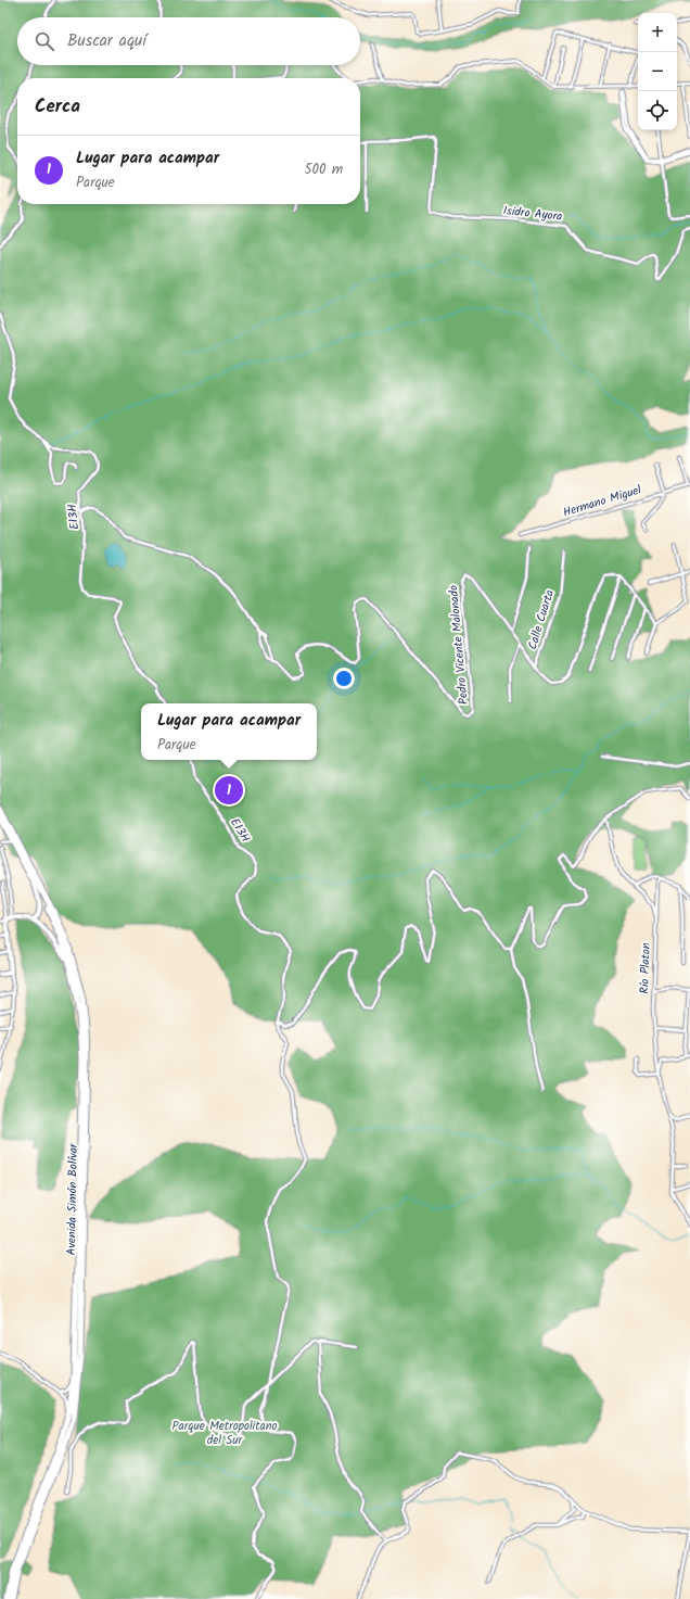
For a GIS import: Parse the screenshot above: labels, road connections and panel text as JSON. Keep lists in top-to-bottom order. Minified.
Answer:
{"streets":{"highway":["Avenida Simón Bolívar"],"street":["Isidro Ayora","Hermano Miguel","E13H","Calle Cuarta","Pedro Vicente Malonado","Río Platon"]},"crossings":[["Calle Cuarta","Pedro Vicente Malonado"]],"parks":["Parque Metropolitano del Sur"],"page":{"map_buttons":["+","−"],"search":"Buscar aquí","heading":"Cerca","list":[{"mark":"1","name":"Lugar para acampar","note":"Parque","value":"500 m"}],"popup":["Lugar para acampar","Parque"],"pins":"1"}}
